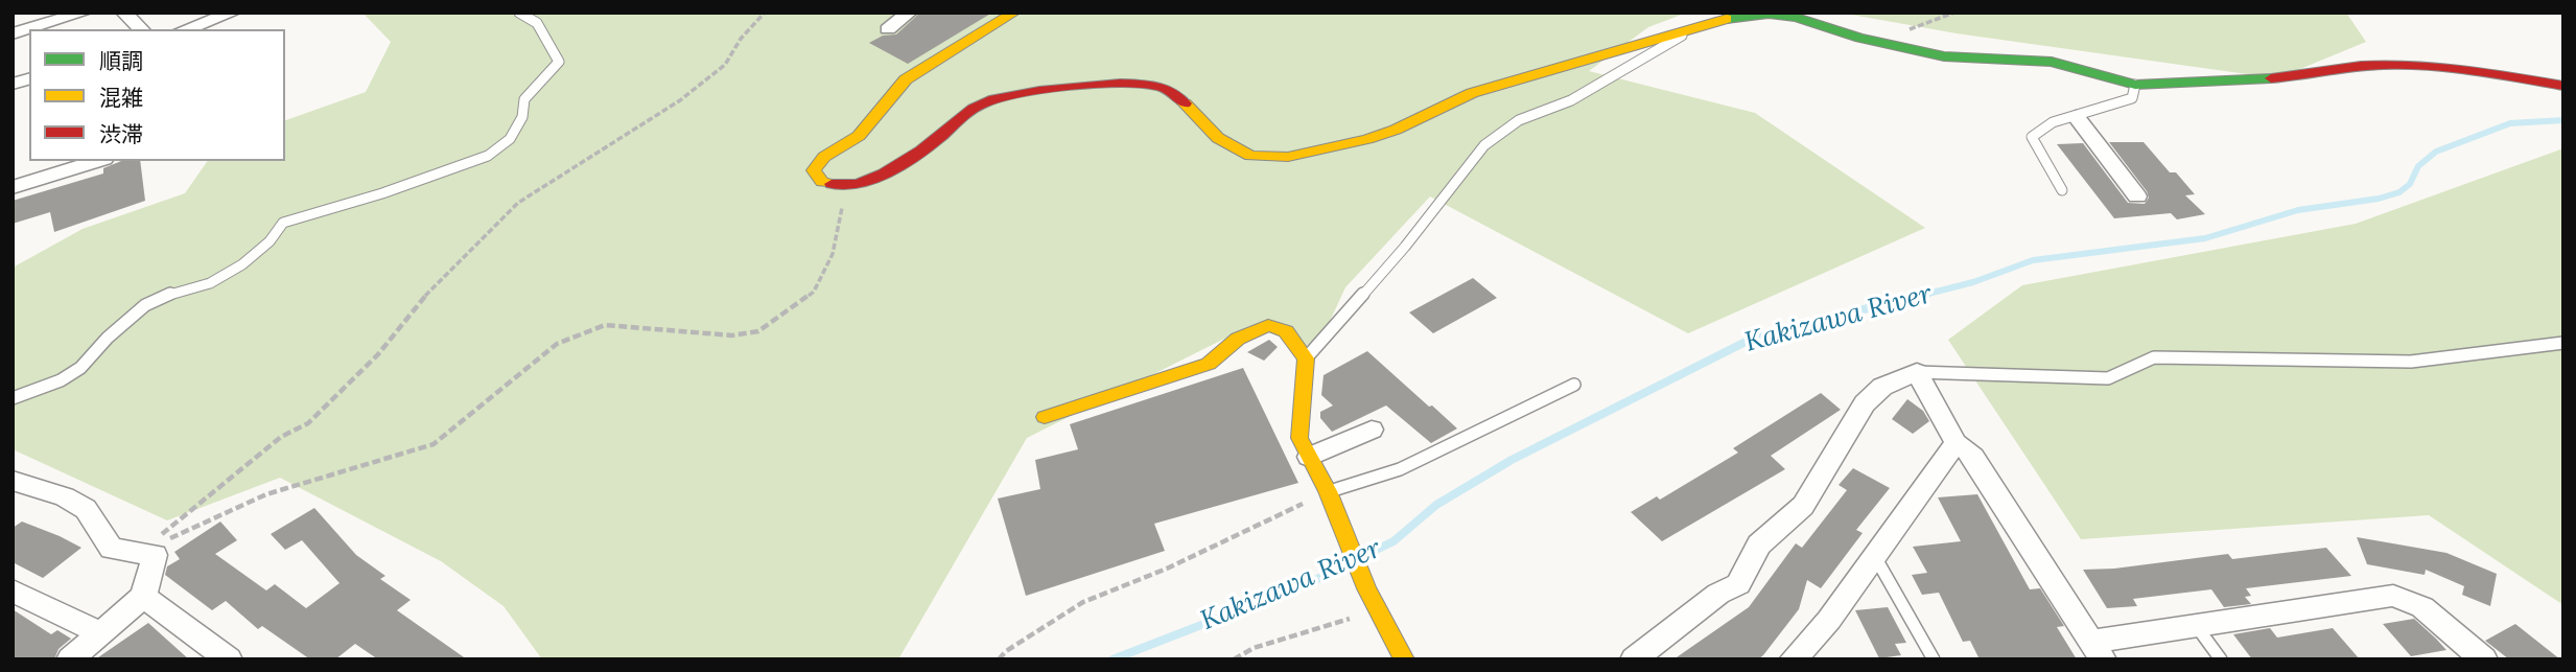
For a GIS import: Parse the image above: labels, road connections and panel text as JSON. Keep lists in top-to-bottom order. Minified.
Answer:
{"water":["Kakizawa River"],"legend":["順調","混雑","渋滞"]}
